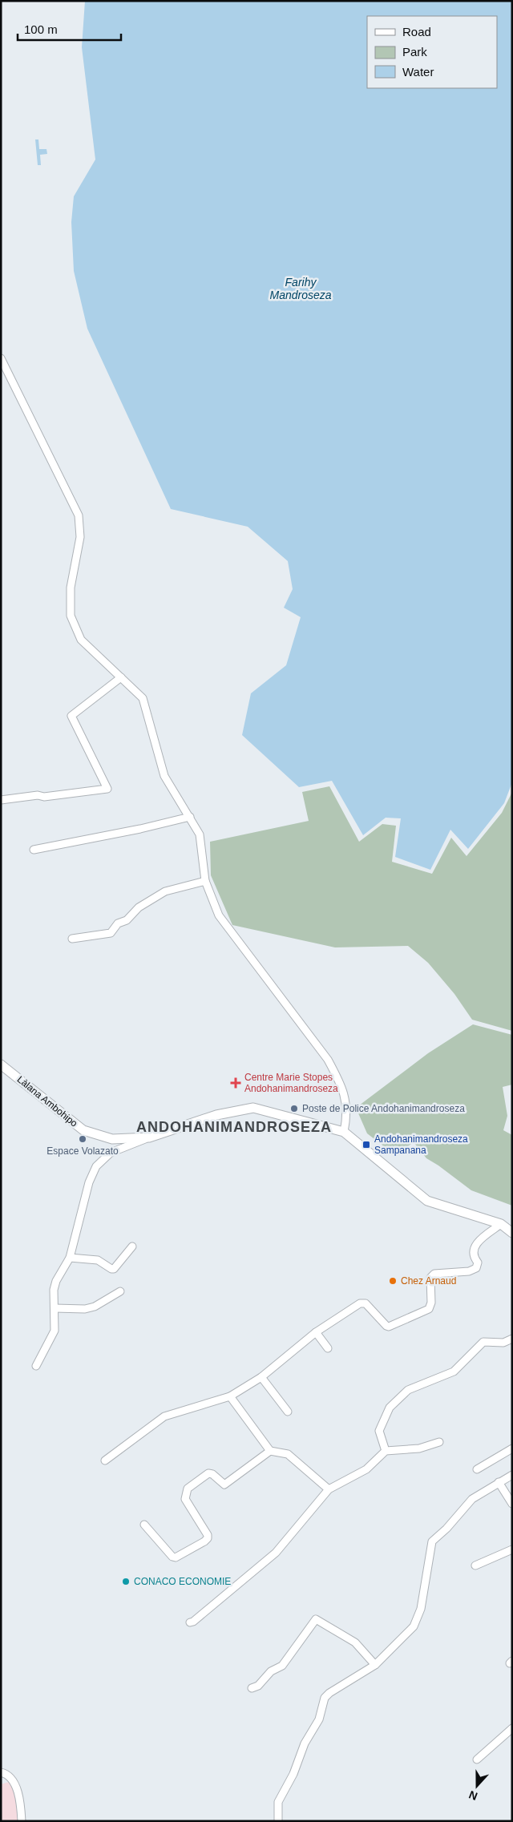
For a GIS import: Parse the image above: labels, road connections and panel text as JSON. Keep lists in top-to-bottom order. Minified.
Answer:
{"streets":{"street":["Làlana Ambohipo"]},"districts":["ANDOHANIMANDROSEZA"],"water":["Farihy Mandroseza"],"places":{"health":["Centre Marie Stopes Andohanimandroseza"],"other":["Poste de Police Andohanimandroseza","Espace Volazato","Chez Arnaud","CONACO ECONOMIE"],"transit":["Andohanimandroseza Sampanana"]},"legend":["Road","Park","Water"],"scale_bar":"100 m","north":"bottom"}
